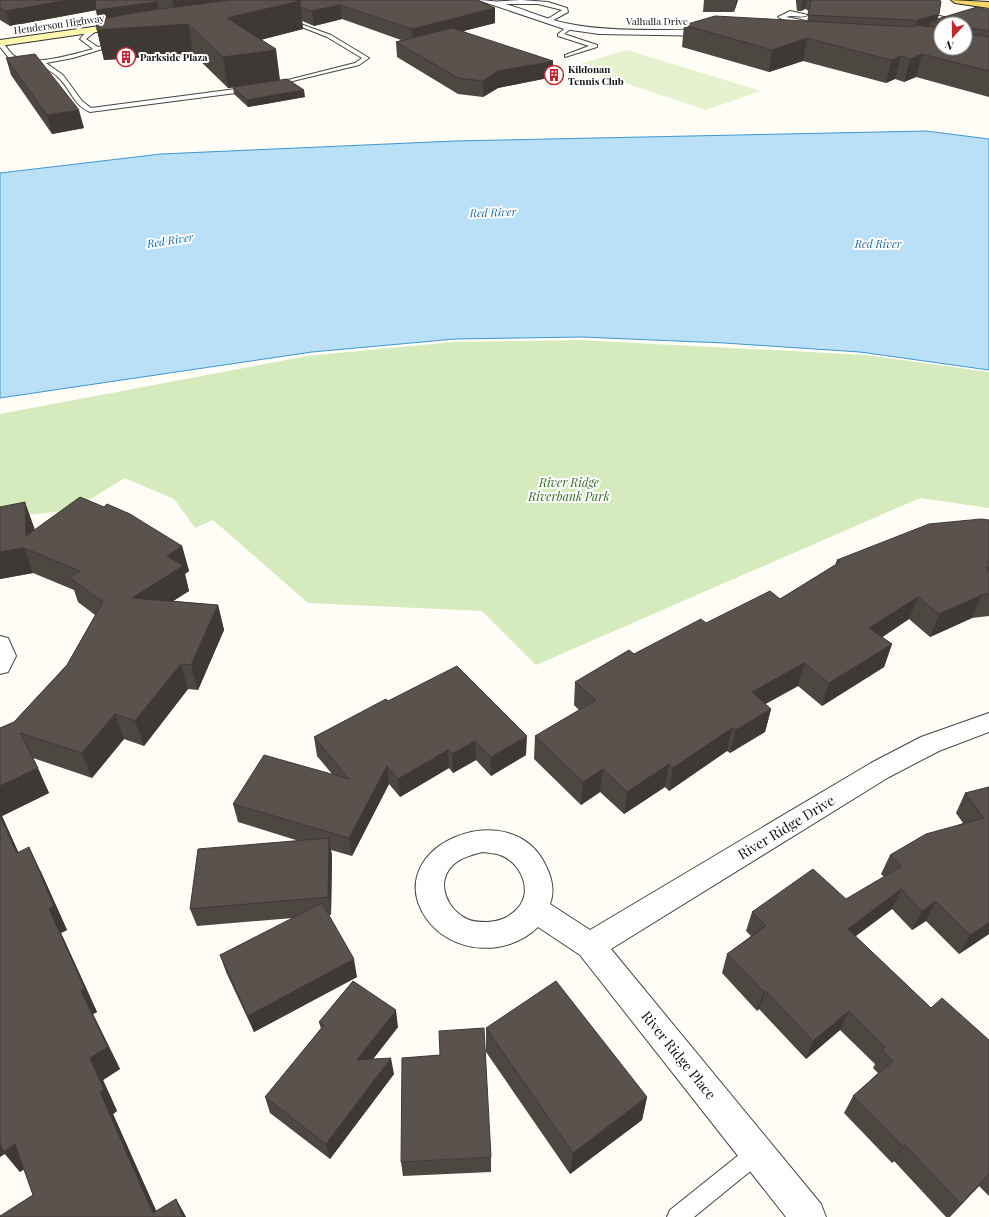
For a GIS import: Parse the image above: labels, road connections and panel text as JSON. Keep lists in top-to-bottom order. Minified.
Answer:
{"streets":{"main road":["Henderson Highway"],"street":["Valhalla Drive","River Ridge Drive","River Ridge Place"]},"crossings":[["River Ridge Drive","River Ridge Place"]],"water":["Red River"],"parks":["River Ridge Riverbank Park"],"places":{"building":["Parkside Plaza","Kildonan Tennis Club"]},"north":"bottom"}
